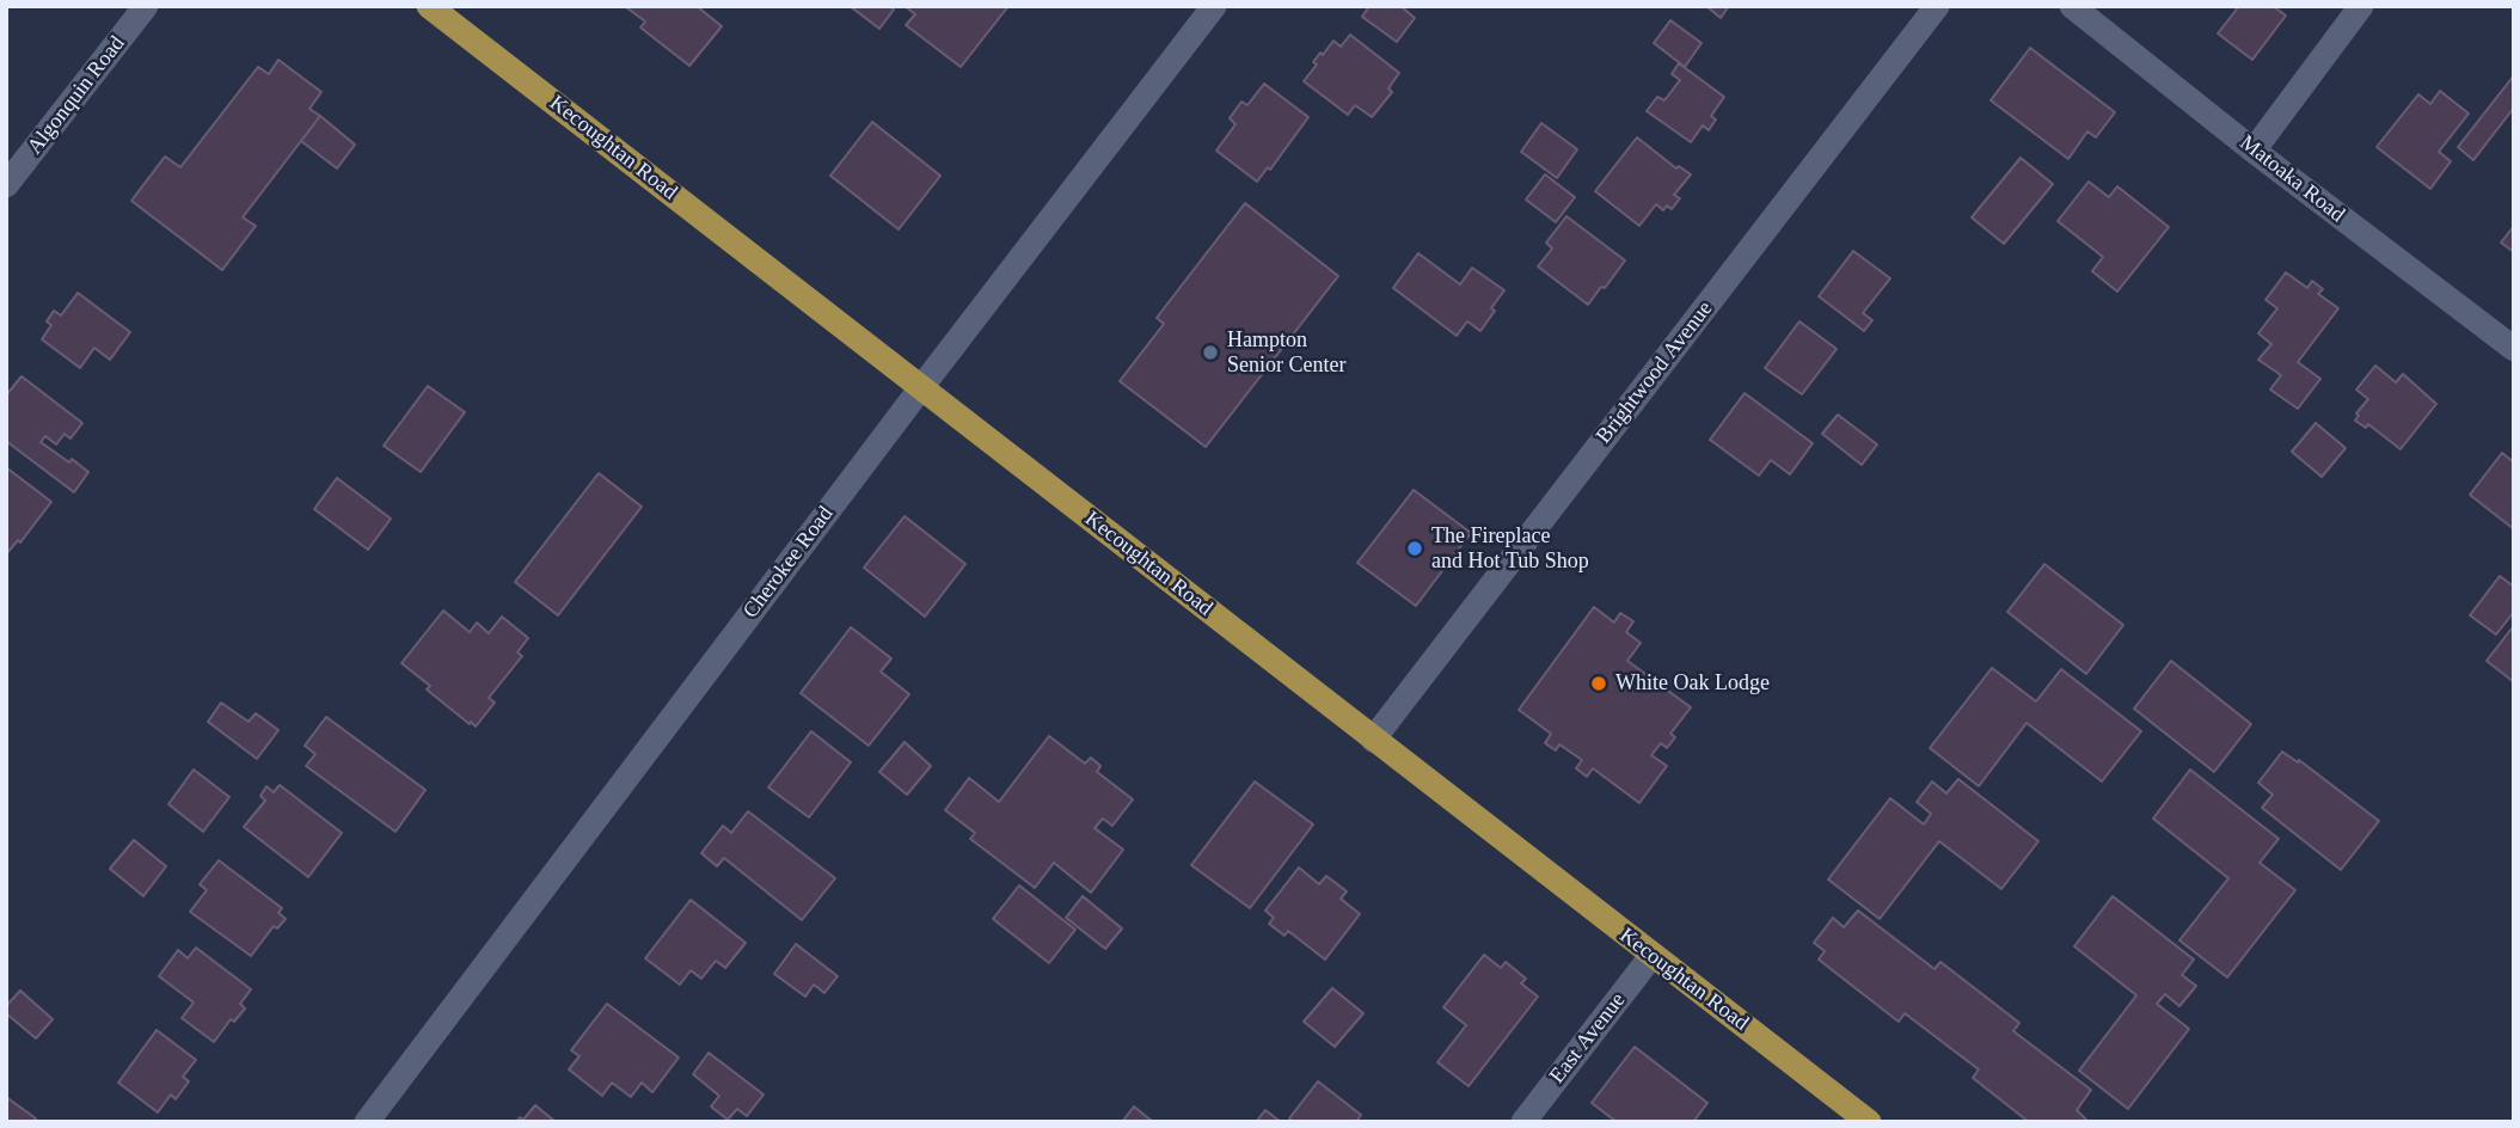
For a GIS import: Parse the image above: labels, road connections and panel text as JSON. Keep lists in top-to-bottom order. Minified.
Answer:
{"streets":{"main road":["Kecoughtan Road"],"street":["Algonquin Road","Matoaka Road","Brightwood Avenue","Cherokee Road","East Avenue"]},"crossings":[["Kecoughtan Road","Brightwood Avenue"],["Kecoughtan Road","Cherokee Road"],["Kecoughtan Road","East Avenue"]],"places":["Hampton Senior Center","The Fireplace and Hot Tub Shop","White Oak Lodge"]}
